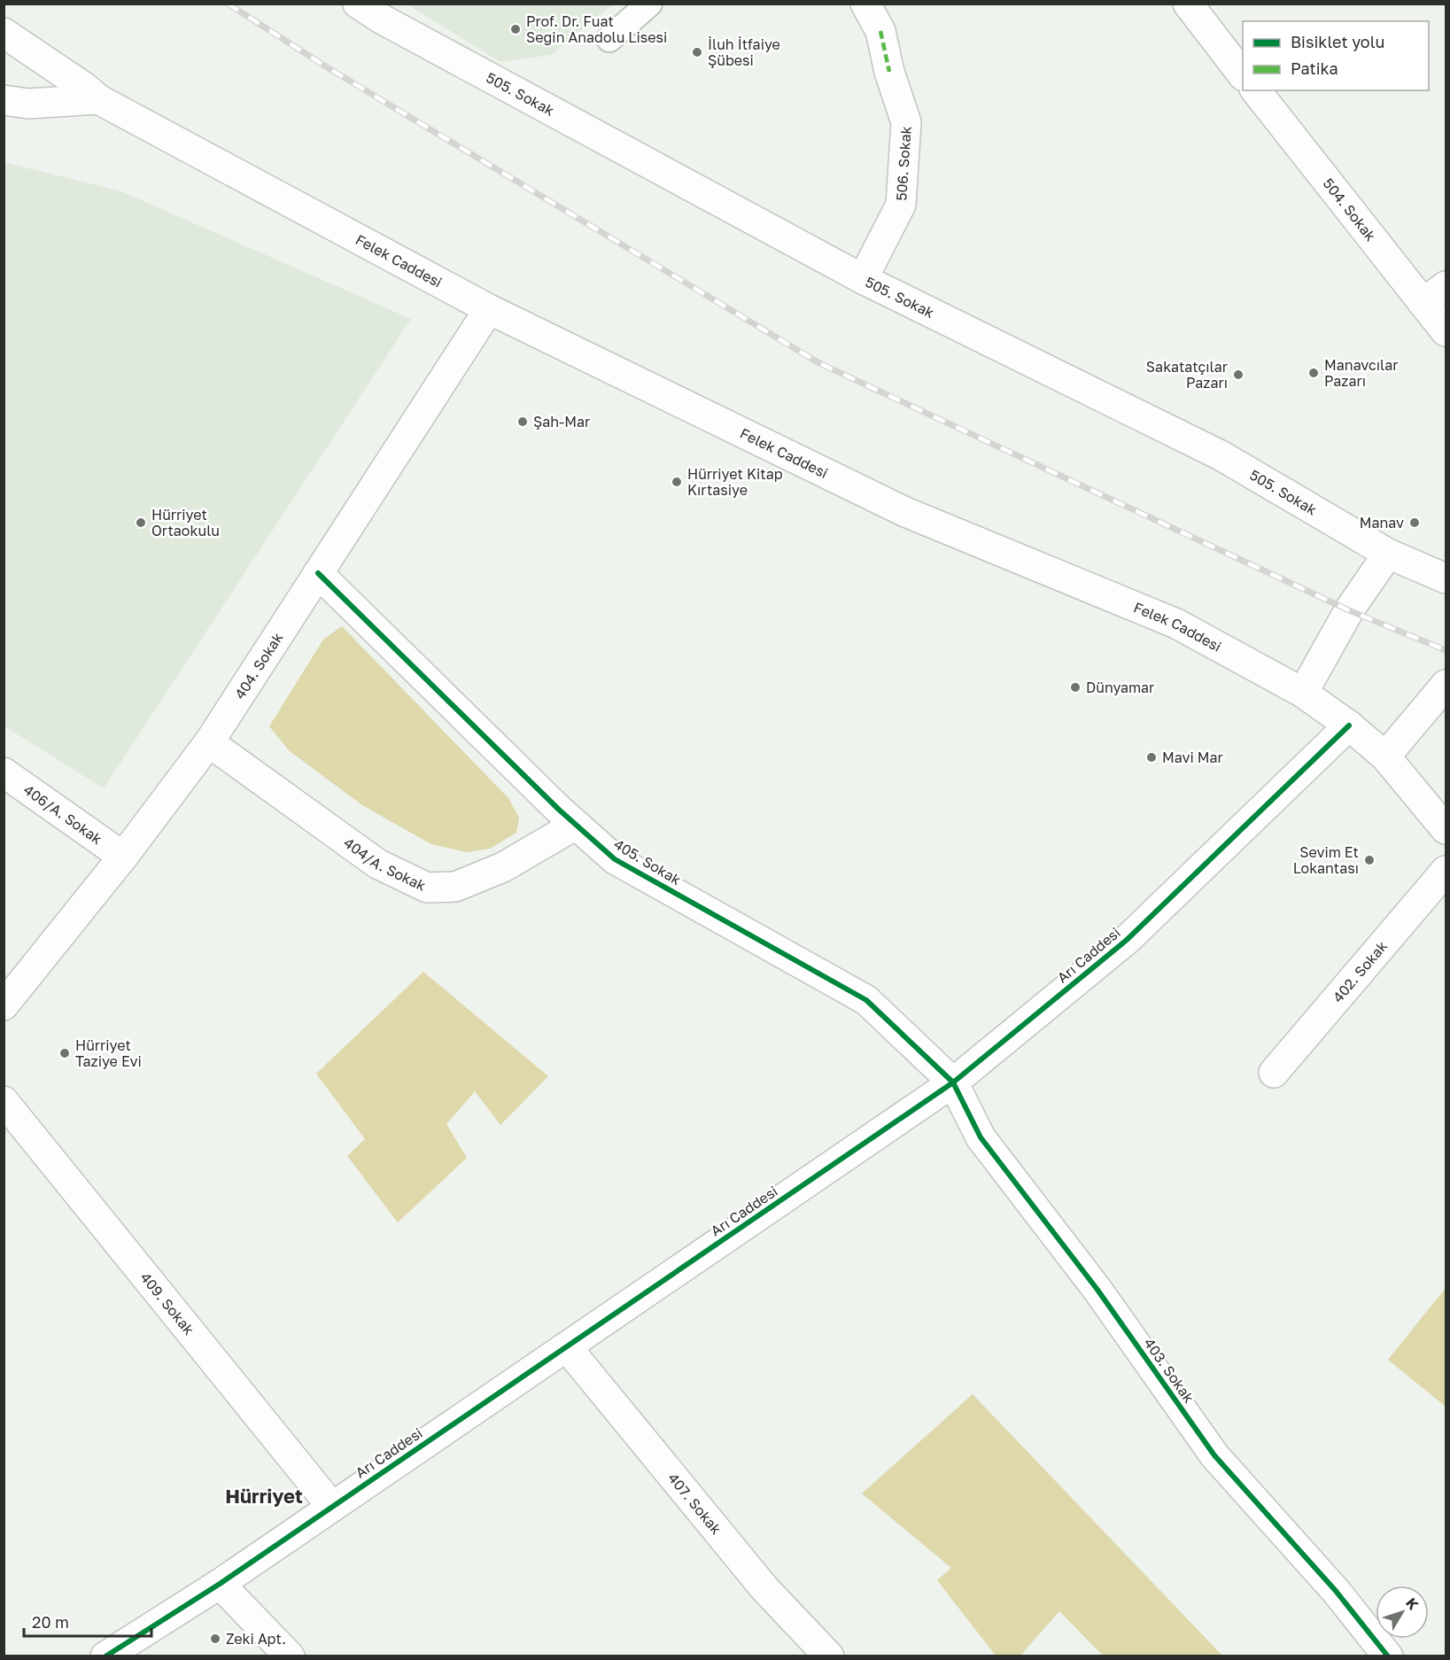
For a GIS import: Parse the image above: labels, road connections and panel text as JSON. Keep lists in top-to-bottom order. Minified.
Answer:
{"streets":{"street":["505. Sokak","506. Sokak","504. Sokak","Felek Caddesi","404. Sokak","406/A. Sokak","404/A. Sokak","405. Sokak","Arı Caddesi","402. Sokak","409. Sokak","403. Sokak","407. Sokak"]},"crossings":[["505. Sokak","506. Sokak"],["Felek Caddesi","404. Sokak"],["Felek Caddesi","Arı Caddesi"],["404. Sokak","406/A. Sokak"],["404. Sokak","404/A. Sokak"],["404. Sokak","405. Sokak"],["404/A. Sokak","405. Sokak"],["405. Sokak","Arı Caddesi"],["405. Sokak","403. Sokak"],["Arı Caddesi","409. Sokak"],["Arı Caddesi","403. Sokak"],["Arı Caddesi","407. Sokak"]],"districts":["Hürriyet"],"places":["Prof. Dr. Fuat Segin Anadolu Lisesi","İluh İtfaiye Şübesi","Manavcılar Pazarı","Sakatatçılar Pazarı","Şah-Mar","Hürriyet Kitap Kırtasiye","Hürriyet Ortaokulu","Manav","Dünyamar","Mavi Mar","Sevim Et Lokantası","Hürriyet Taziye Evi","Zeki Apt."],"legend":["Bisiklet yolu","Patika"],"scale_bar":"20 m","north":"top right"}
